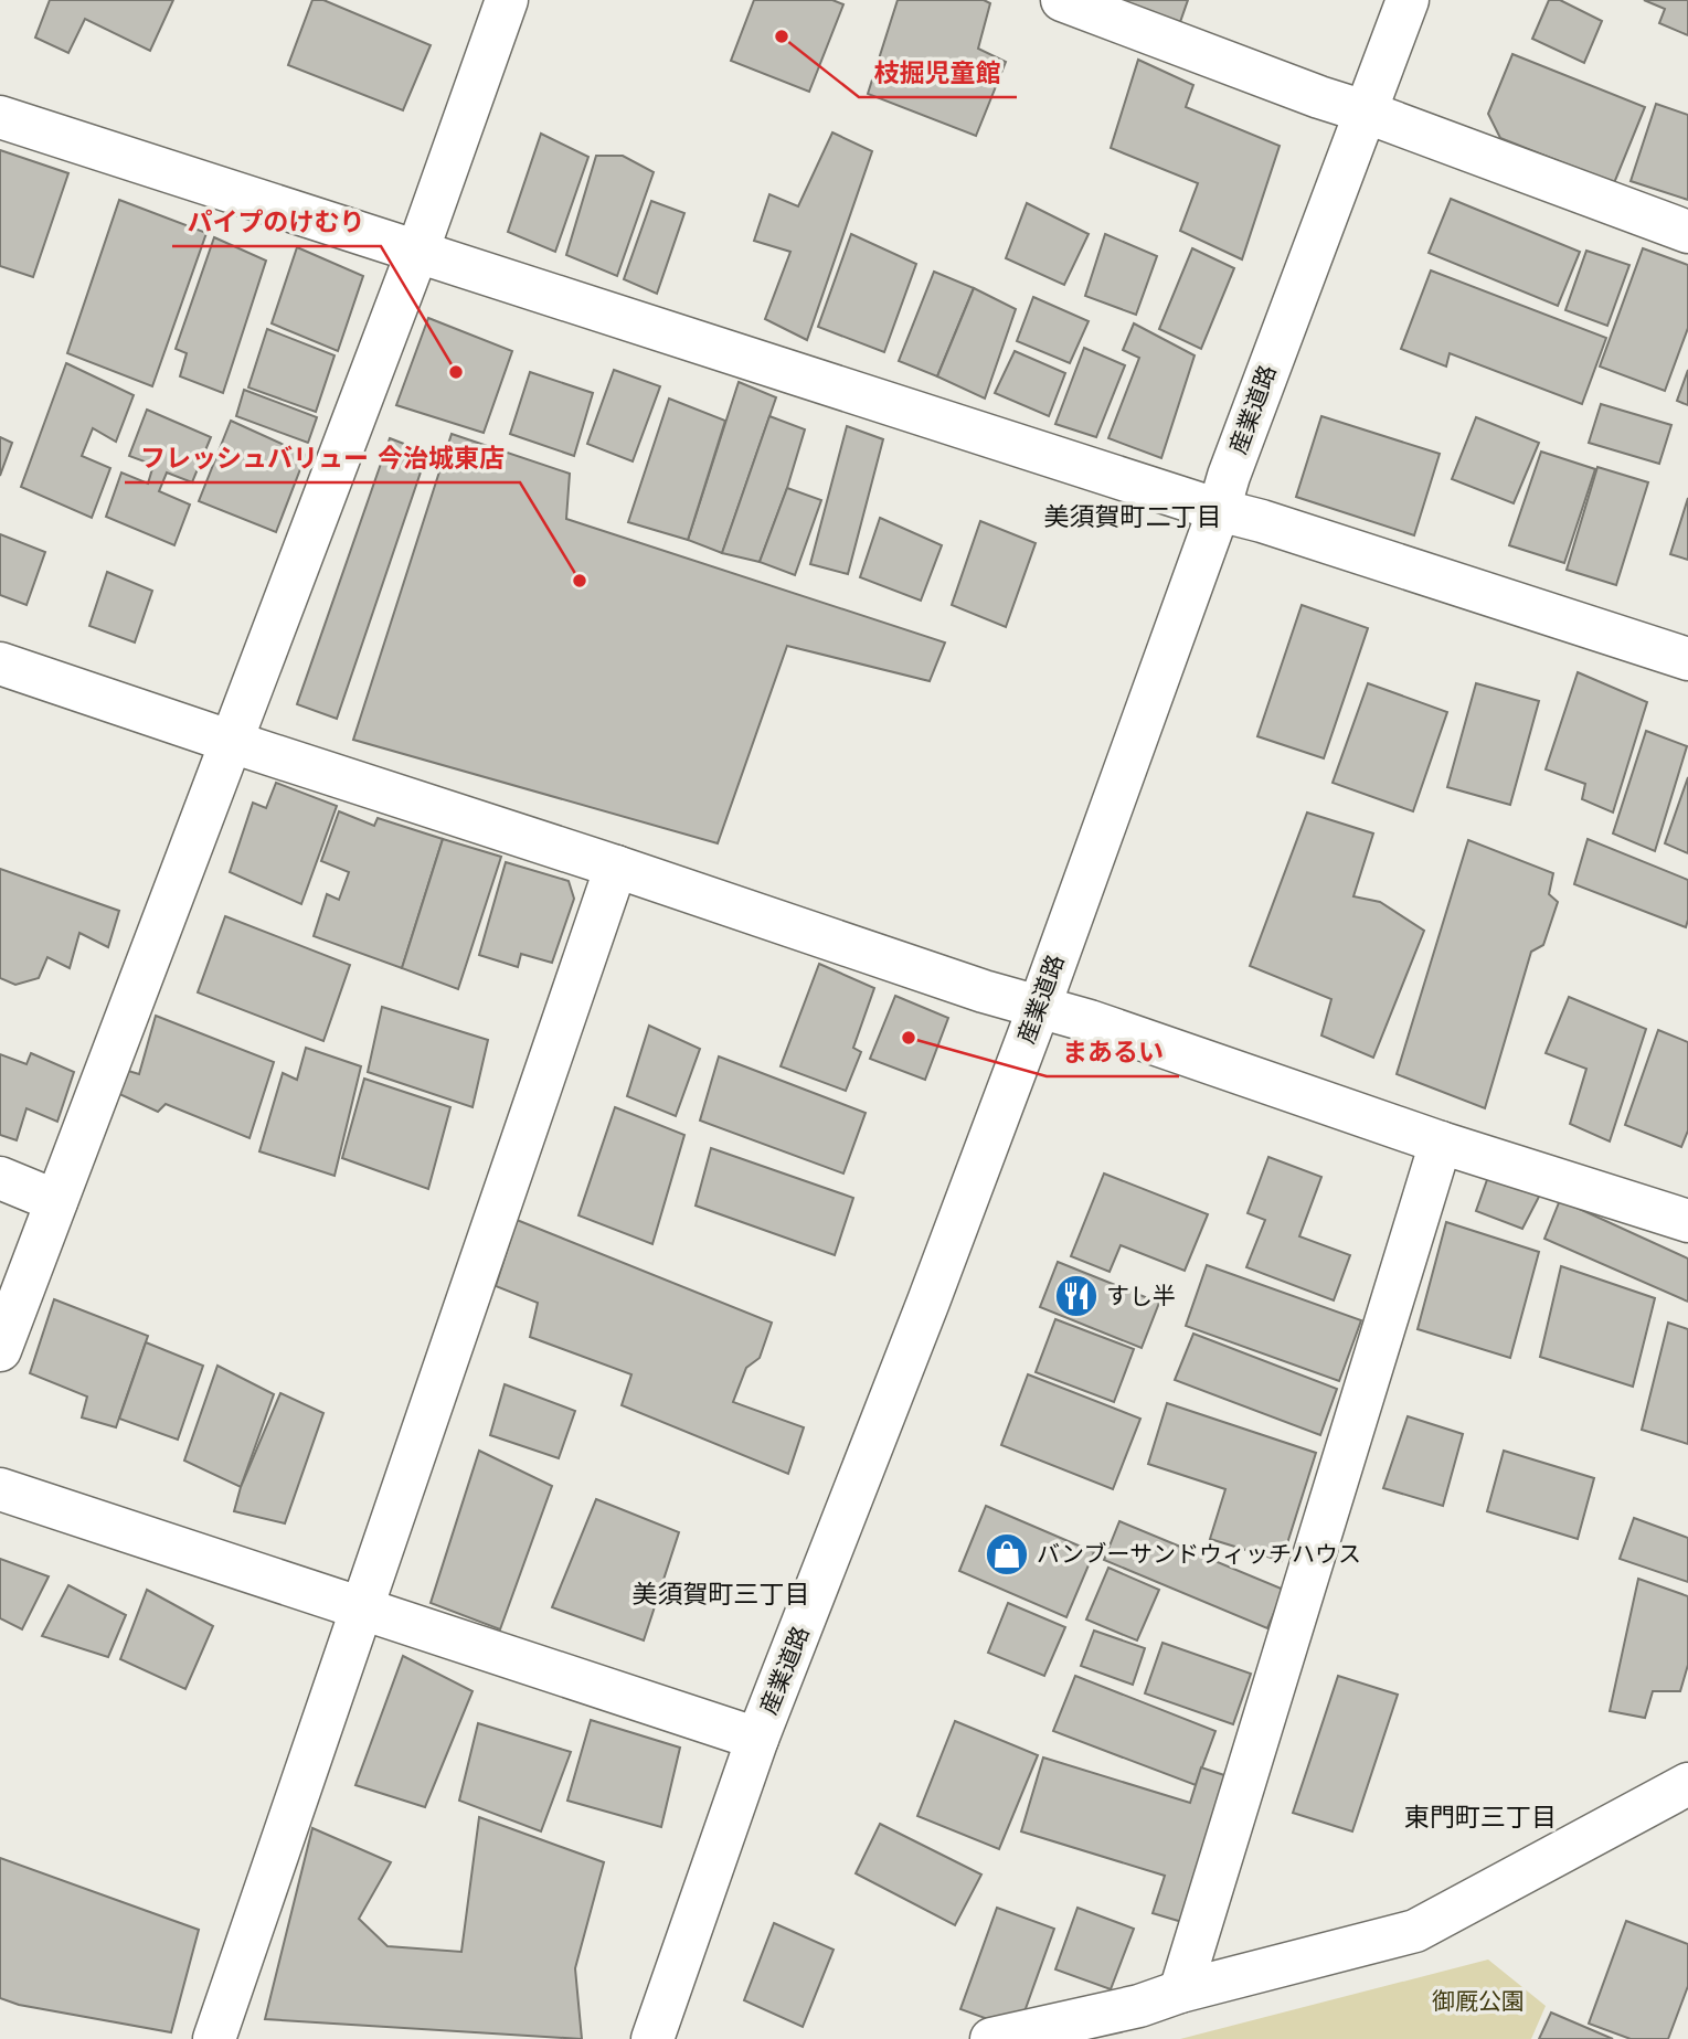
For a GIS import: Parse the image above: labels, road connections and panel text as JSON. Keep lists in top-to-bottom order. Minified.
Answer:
{"streets":{"street":["産業道路"]},"districts":["美須賀町二丁目","美須賀町三丁目","東門町三丁目"],"parks":["御厩公園"],"places":{"other":["枝掘児童館","パイプのけむり","フレッシュバリュー 今治城東店","まあるい"],"restaurant":["すし半"],"shop":["バンブーサンドウィッチハウス"]}}
